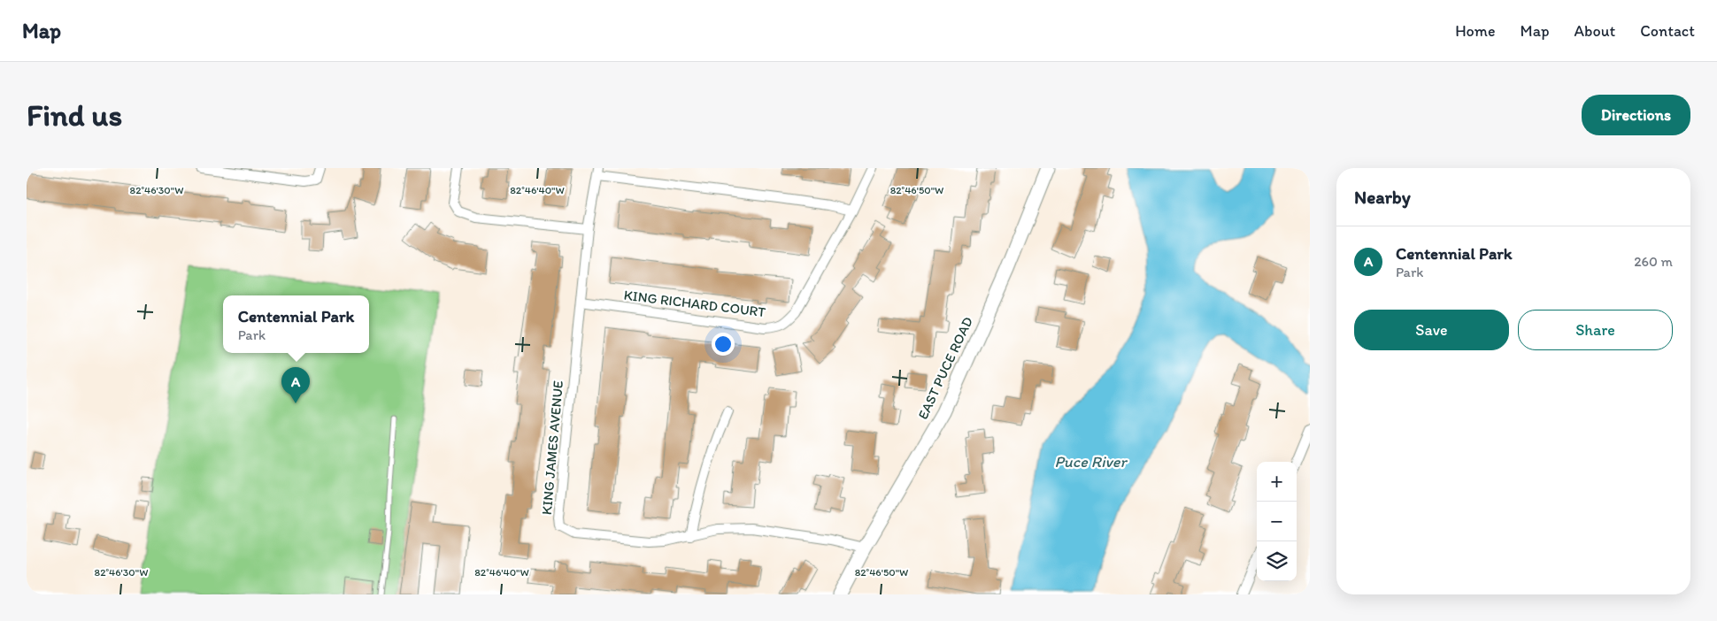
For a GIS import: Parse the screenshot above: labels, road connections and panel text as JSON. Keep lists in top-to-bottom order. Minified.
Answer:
{"streets":{"main road":["EAST PUCE ROAD"],"street":["KING RICHARD COURT","KING JAMES AVENUE"]},"crossings":[["KING RICHARD COURT","KING JAMES AVENUE"],["EAST PUCE ROAD","KING JAMES AVENUE"]],"water":["Puce River"],"page":{"header":"Map","nav":["Home","Map","About","Contact"],"buttons":["Directions",["Save","Share"]],"title":"Find us","heading":"Nearby","list":[{"mark":"A","name":"Centennial Park","note":"Park","value":"260 m"}],"popup":["Centennial Park","Park"],"pins":"A","map_buttons":["+","−"]},"coordinates":["82°46'30\"W","82°46'40\"W","82°46'50\"W"]}
